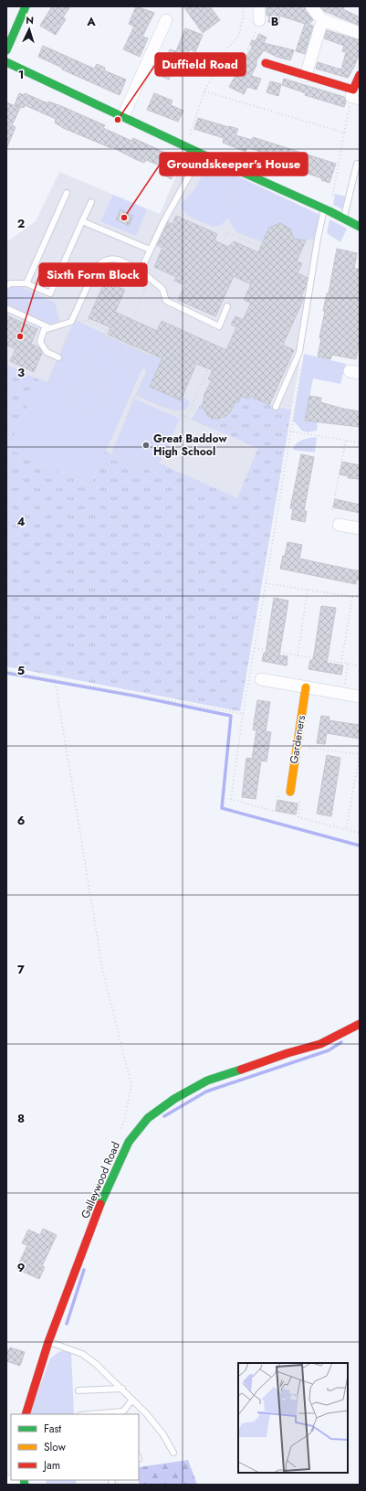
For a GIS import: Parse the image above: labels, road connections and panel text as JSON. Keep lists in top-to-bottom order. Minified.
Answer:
{"streets":{"street":["Gardeners","Galleywood Road"]},"places":["Duffield Road","Groundskeeper's House","Sixth Form Block","Great Baddow High School"],"legend":["Fast","Slow","Jam"],"north":"top","grid":{"columns":["A","B"],"rows":["1","2","3","4","5","6","7","8","9"]}}
